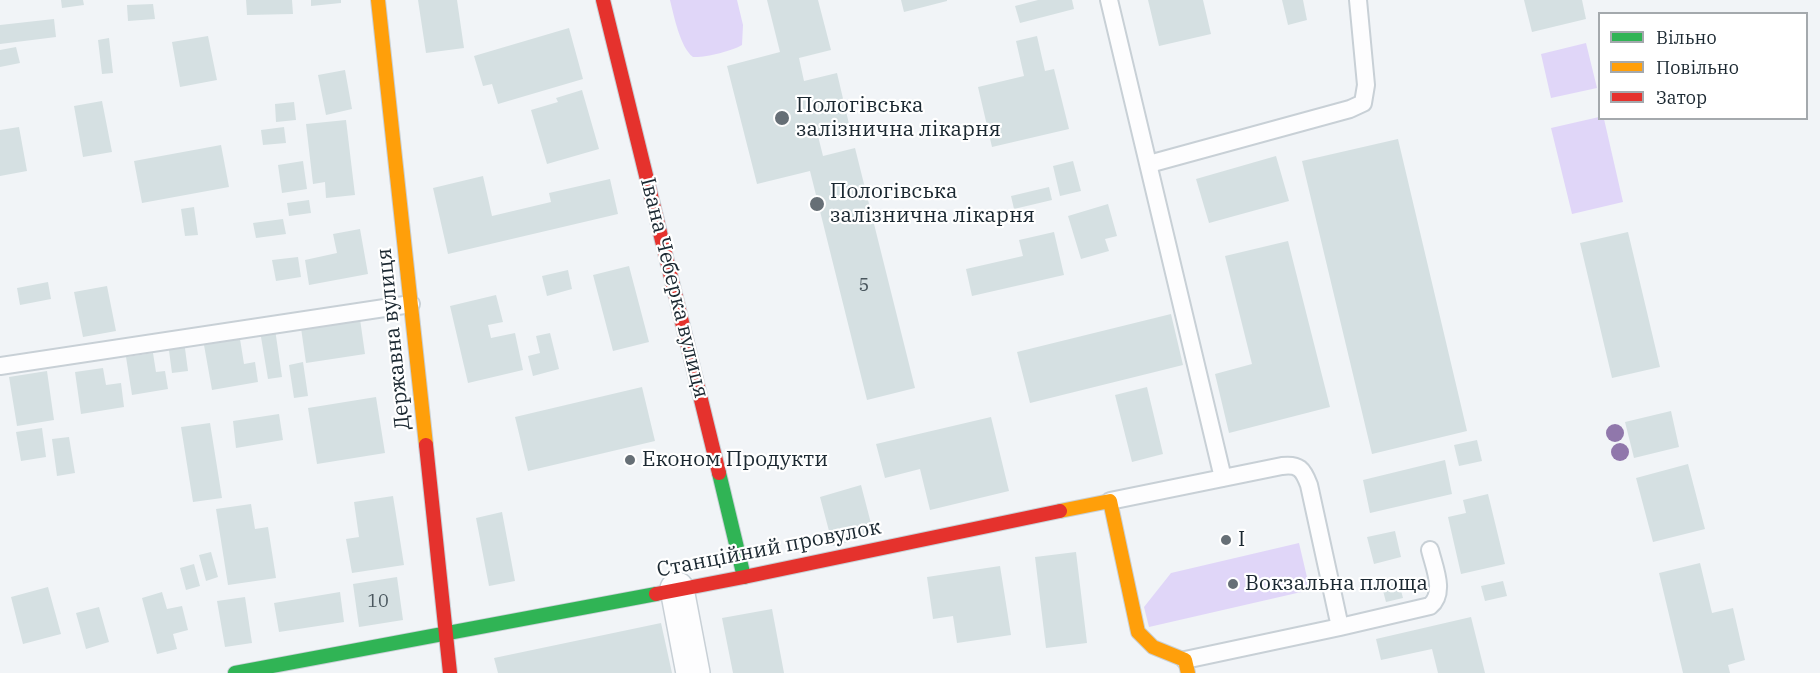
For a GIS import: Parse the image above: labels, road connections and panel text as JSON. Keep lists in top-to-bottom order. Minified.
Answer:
{"streets":{"street":["Івана Чеберка вулиця","Державна вулиця","Станційний провулок"]},"crossings":[["Івана Чеберка вулиця","Станційний провулок"],["Державна вулиця","Станційний провулок"]],"places":["Пологiвська залiзнична лiкарня","Пологівська залізнична лікарня","Економ Продукти","І","Вокзальна площа"],"house_numbers":["5","10"],"legend":["Вільно","Повільно","Затор"]}
